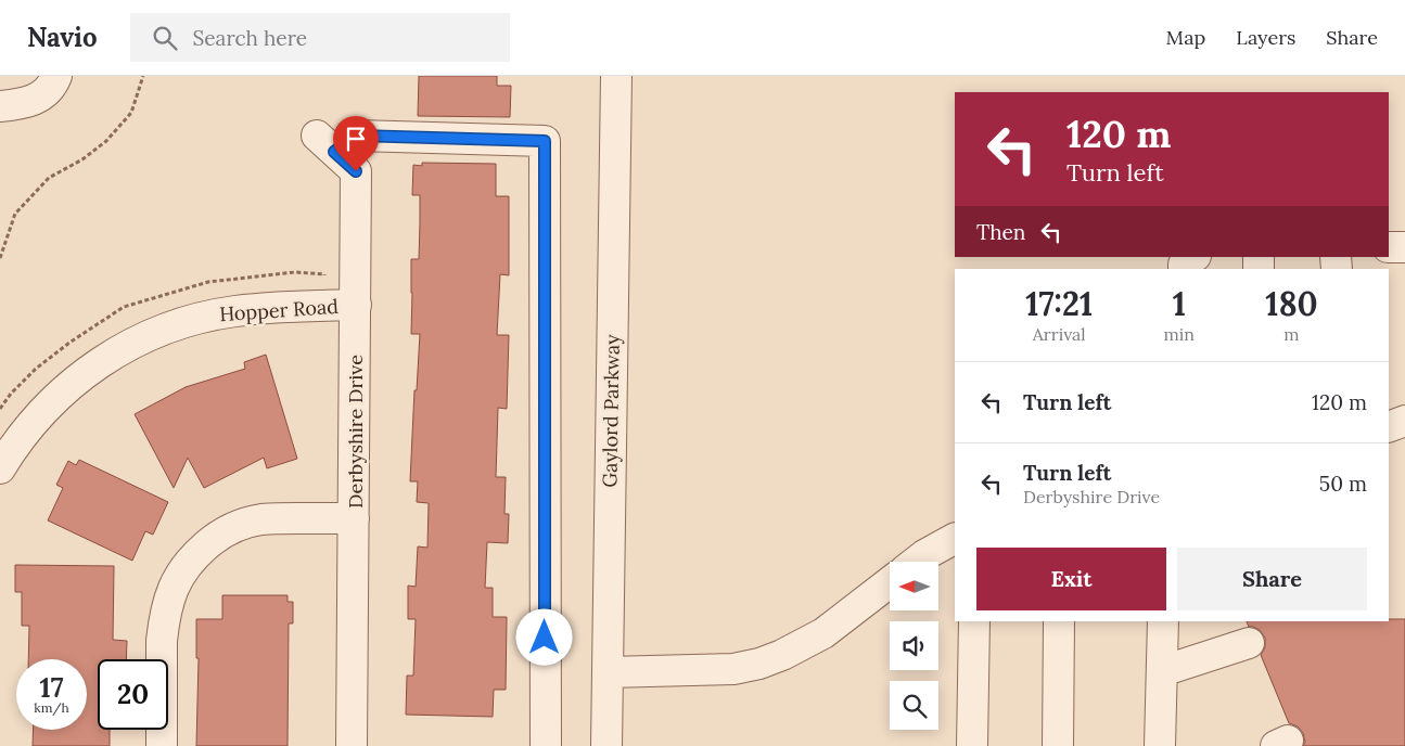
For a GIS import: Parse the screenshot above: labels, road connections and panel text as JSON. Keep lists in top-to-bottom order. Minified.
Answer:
{"streets":{"street":["Hopper Road","Gaylord Parkway","Derbyshire Drive"]},"crossings":[["Hopper Road","Derbyshire Drive"]],"north":"left","page":{"header":"Navio","search":"Search here","nav":["Map","Layers","Share"],"turn":["120 m","Turn left"],"then":"Then","eta":["17:21","Arrival","1","min","180","m"],"list":[{"name":"Turn left","value":"120 m"},{"name":"Turn left","note":"Derbyshire Drive","value":"50 m"}],"buttons":["Exit","Share"],"speed":"17 km/h","limit":"20"}}
